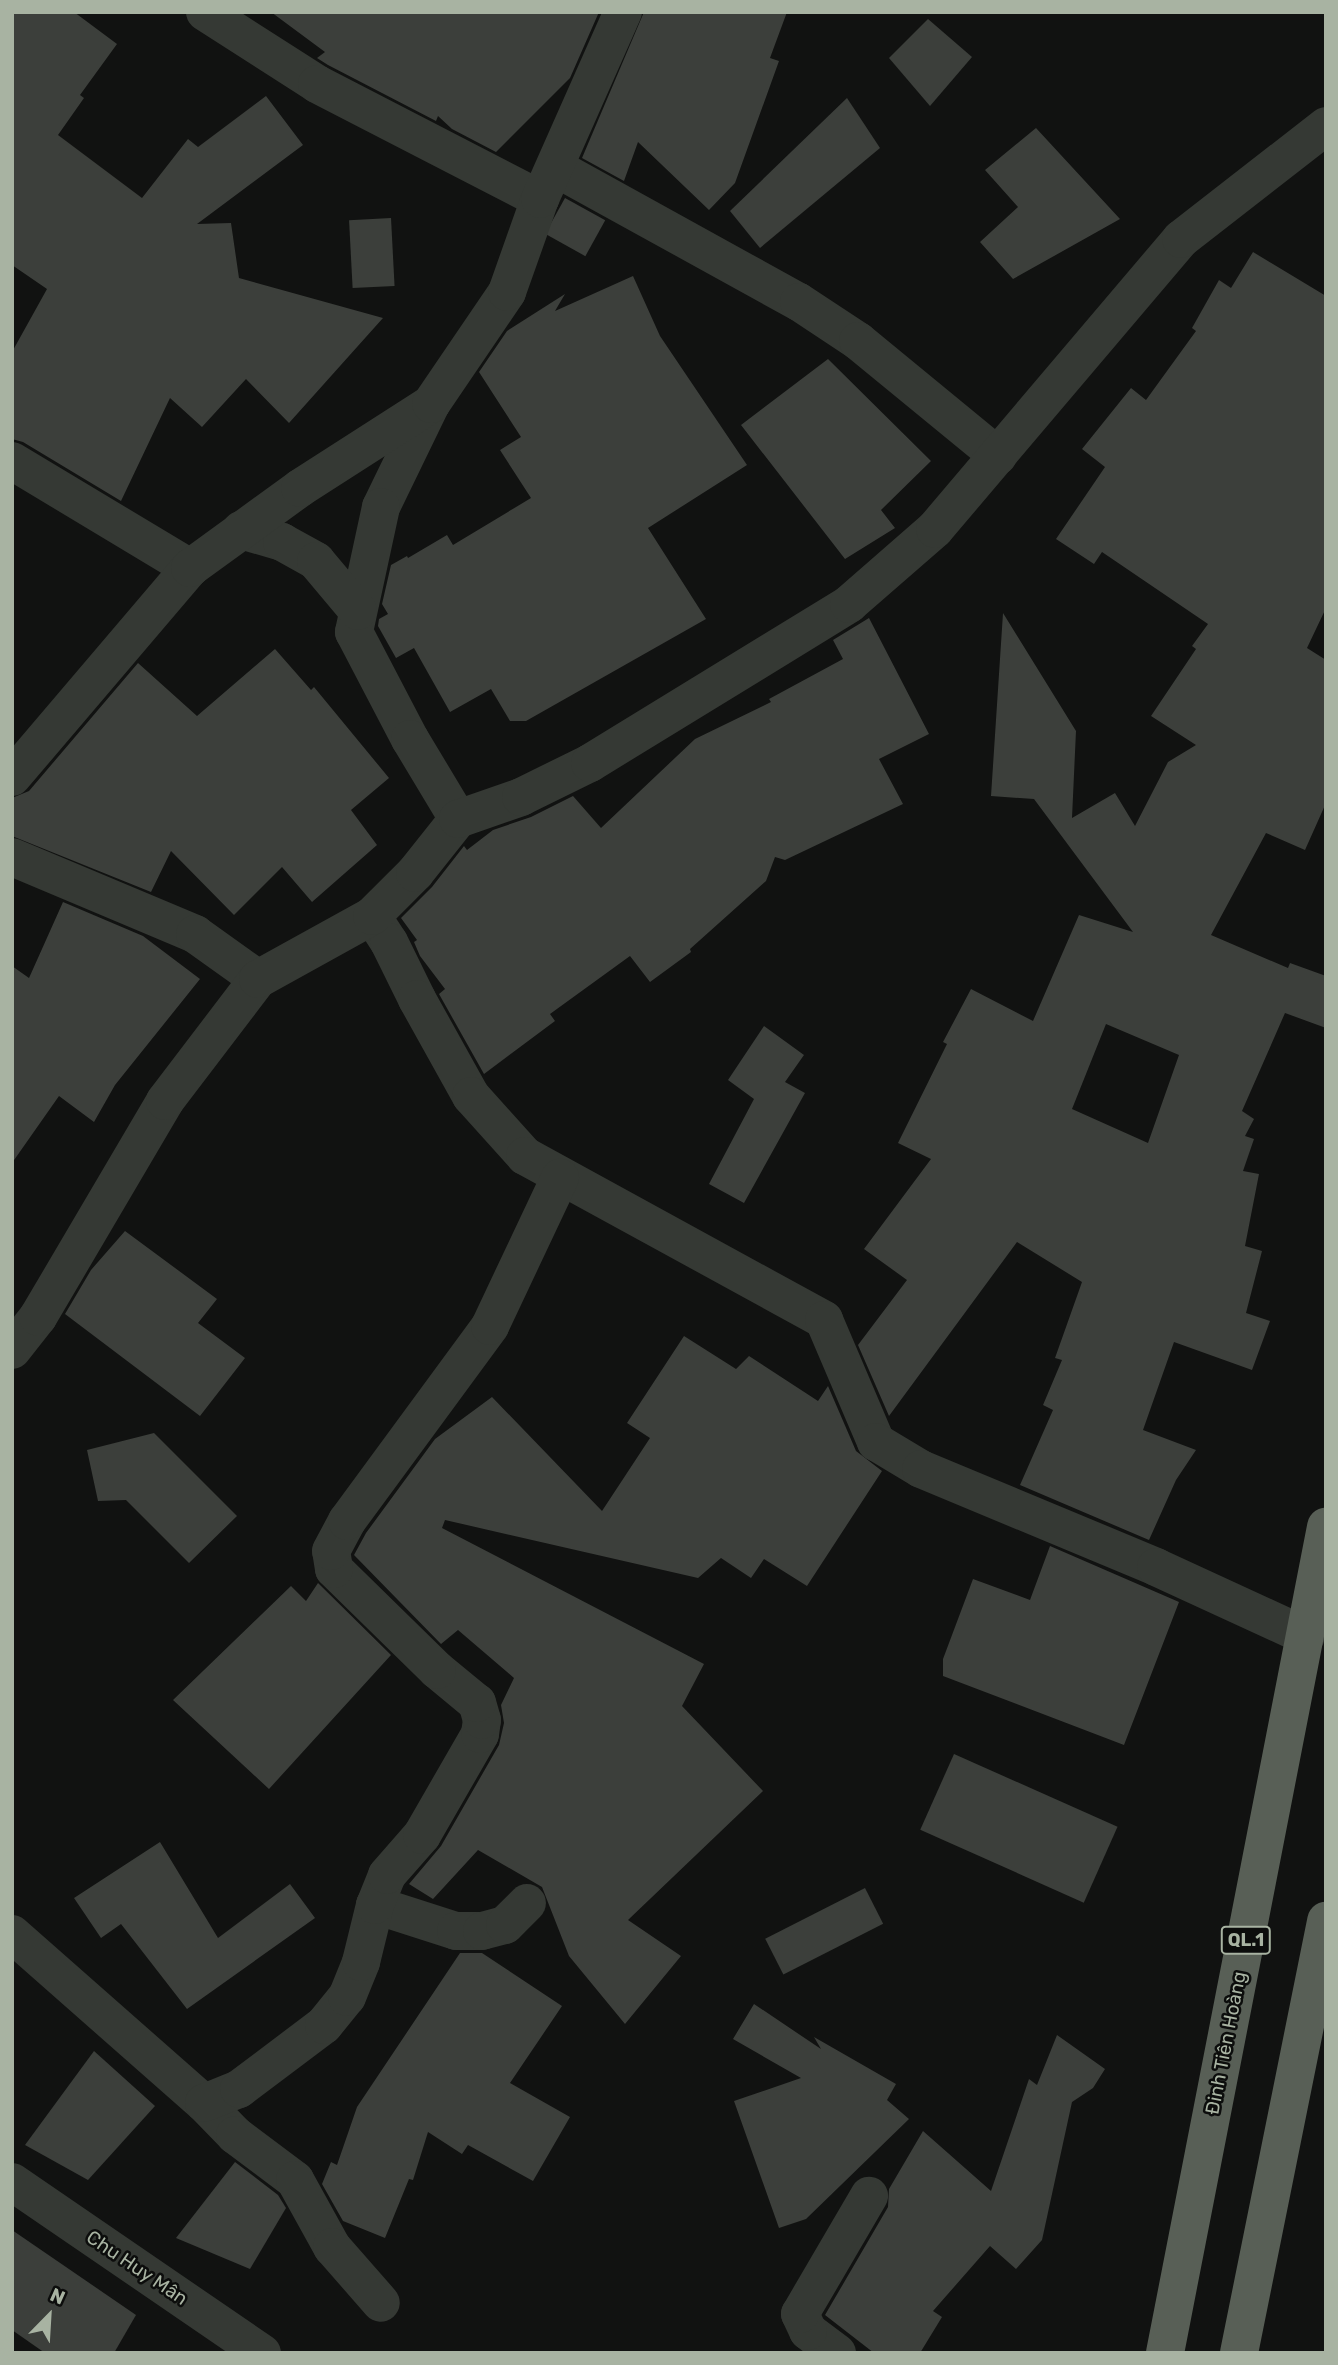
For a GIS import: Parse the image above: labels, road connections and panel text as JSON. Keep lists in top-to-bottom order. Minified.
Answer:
{"streets":{"highway":["QL.1","Đinh Tiên Hoàng"],"street":["Chu Huy Mân"]},"north":"top right"}
